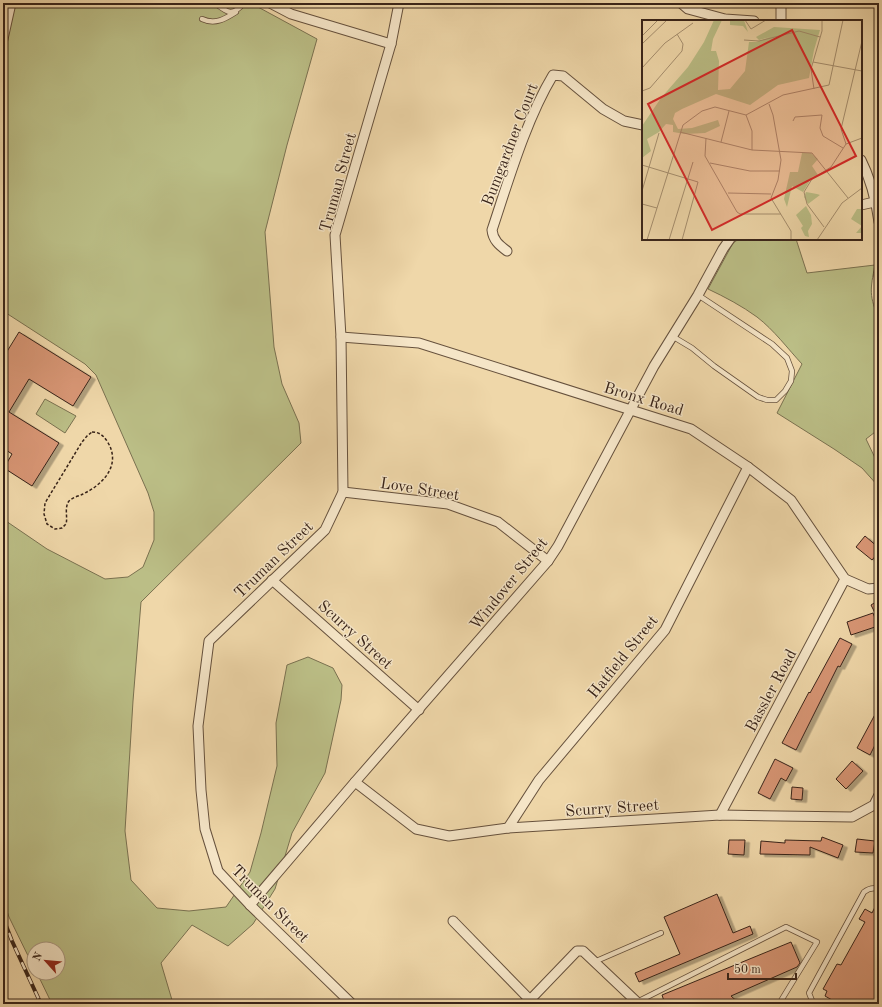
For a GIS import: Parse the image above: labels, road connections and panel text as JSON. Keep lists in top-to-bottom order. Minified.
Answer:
{"streets":{"street":["Bumgardner Court","Truman Street","Bronx Road","Love Street","Windover Street","Scurry Street","Hatfield Street","Bassler Road"]},"crossings":[["Truman Street","Bronx Road"],["Truman Street","Love Street"],["Truman Street","Windover Street"],["Truman Street","Scurry Street"],["Bronx Road","Windover Street"],["Bronx Road","Hatfield Street"],["Bronx Road","Bassler Road"],["Love Street","Windover Street"],["Windover Street","Scurry Street"],["Scurry Street","Hatfield Street"],["Scurry Street","Bassler Road"]],"scale_bar":"50 m","north":"top left"}
